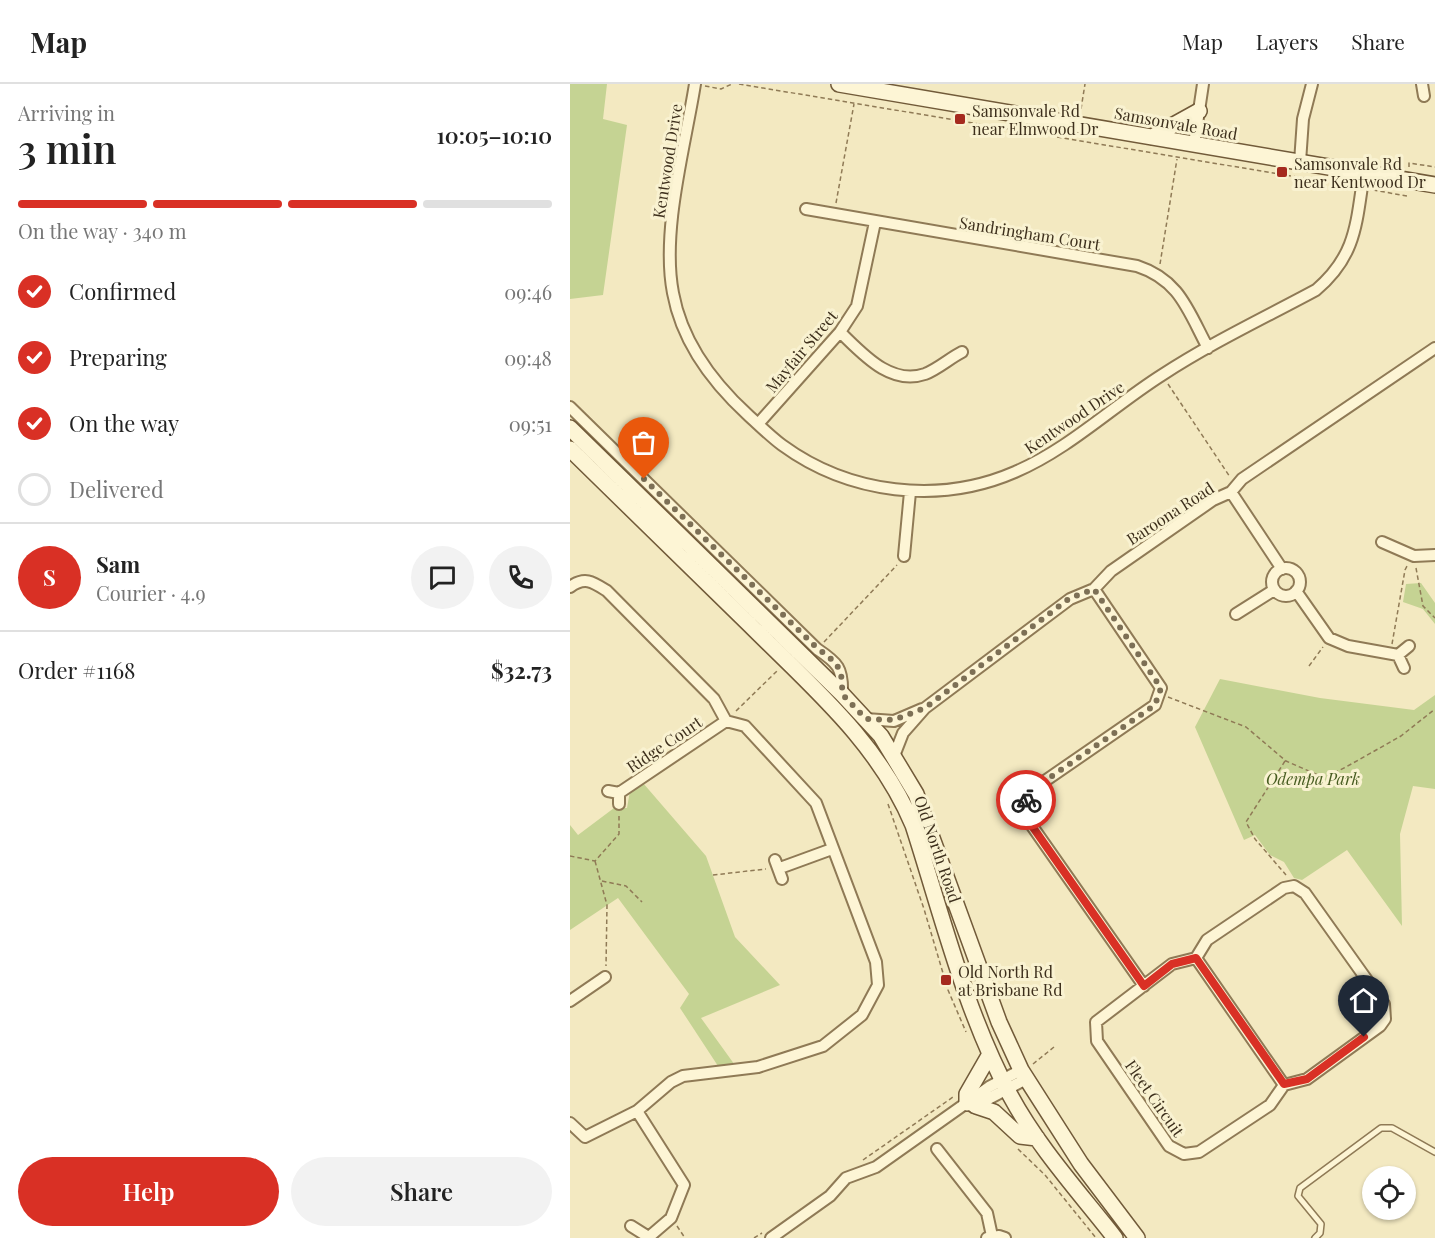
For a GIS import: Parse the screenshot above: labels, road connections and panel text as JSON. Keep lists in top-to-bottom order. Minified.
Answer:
{"streets":{"main road":["Samsonvale Road","Old North Road"],"street":["Kentwood Drive","Sandringham Court","Mayfair Street","Baroona Road","Ridge Court","Fleet Circuit"]},"crossings":[["Samsonvale Road","Kentwood Drive"],["Kentwood Drive","Sandringham Court"],["Kentwood Drive","Mayfair Street"],["Sandringham Court","Mayfair Street"],["Baroona Road","Old North Road"]],"parks":["Odempa Park"],"places":{"transit":["Samsonvale Rd near Elmwood Dr","Samsonvale Rd near Kentwood Dr","Old North Rd at Brisbane Rd"]},"page":{"header":"Map","nav":["Map","Layers","Share"],"heading":["3 min","Arriving in","10:05–10:10"],"panel":["Sam","Courier · 4.9","Order #1168","$32.73"],"bar":"On the way · 340 m","list":[["Confirmed","09:46"],["Preparing","09:48"],["On the way","09:51"],"Delivered"],"round":"S","buttons":["Help","Share"]}}
